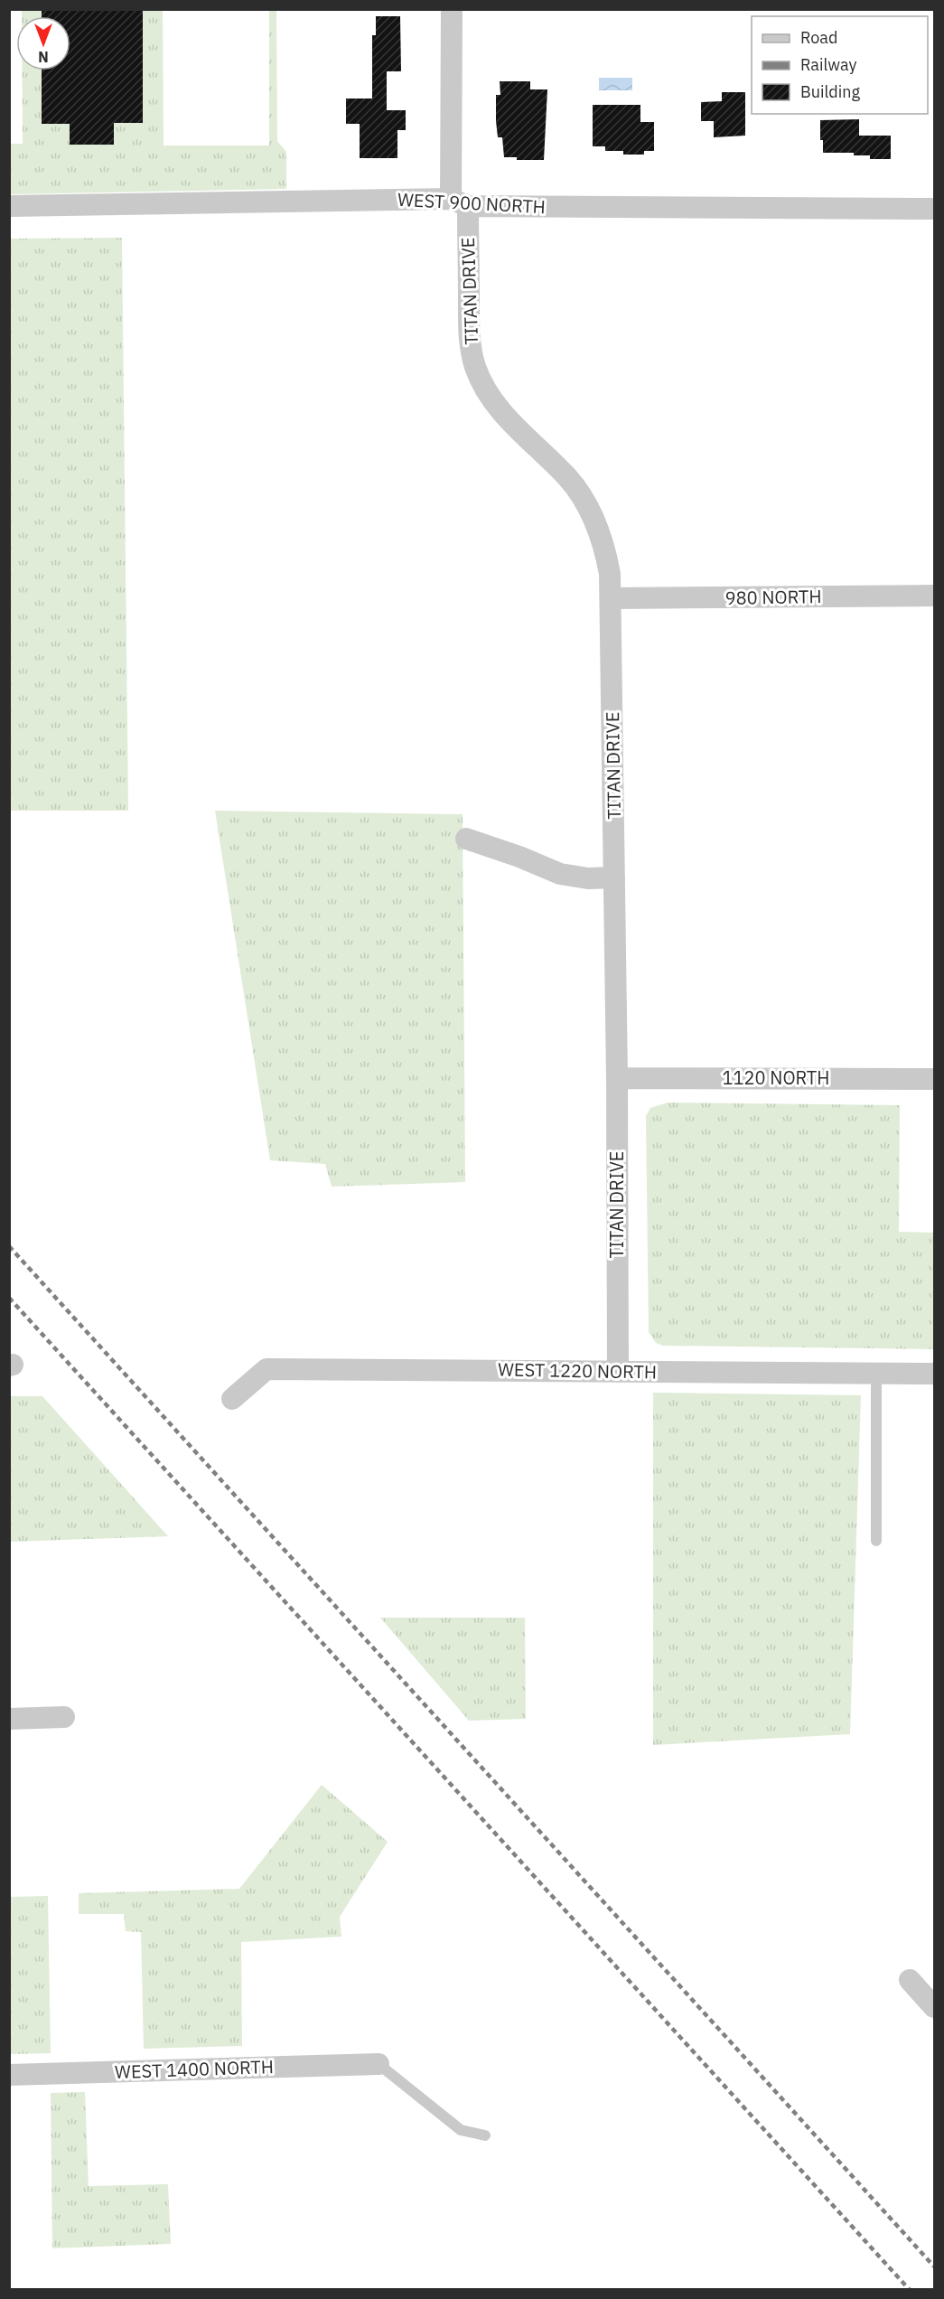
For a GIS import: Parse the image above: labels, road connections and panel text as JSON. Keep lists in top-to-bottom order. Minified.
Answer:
{"streets":{"street":["WEST 900 NORTH","TITAN DRIVE","980 NORTH","1120 NORTH","WEST 1220 NORTH","WEST 1400 NORTH"]},"crossings":[["WEST 900 NORTH","TITAN DRIVE"],["TITAN DRIVE","980 NORTH"],["TITAN DRIVE","1120 NORTH"],["TITAN DRIVE","WEST 1220 NORTH"]],"legend":["Road","Railway","Building"],"north":"bottom"}
